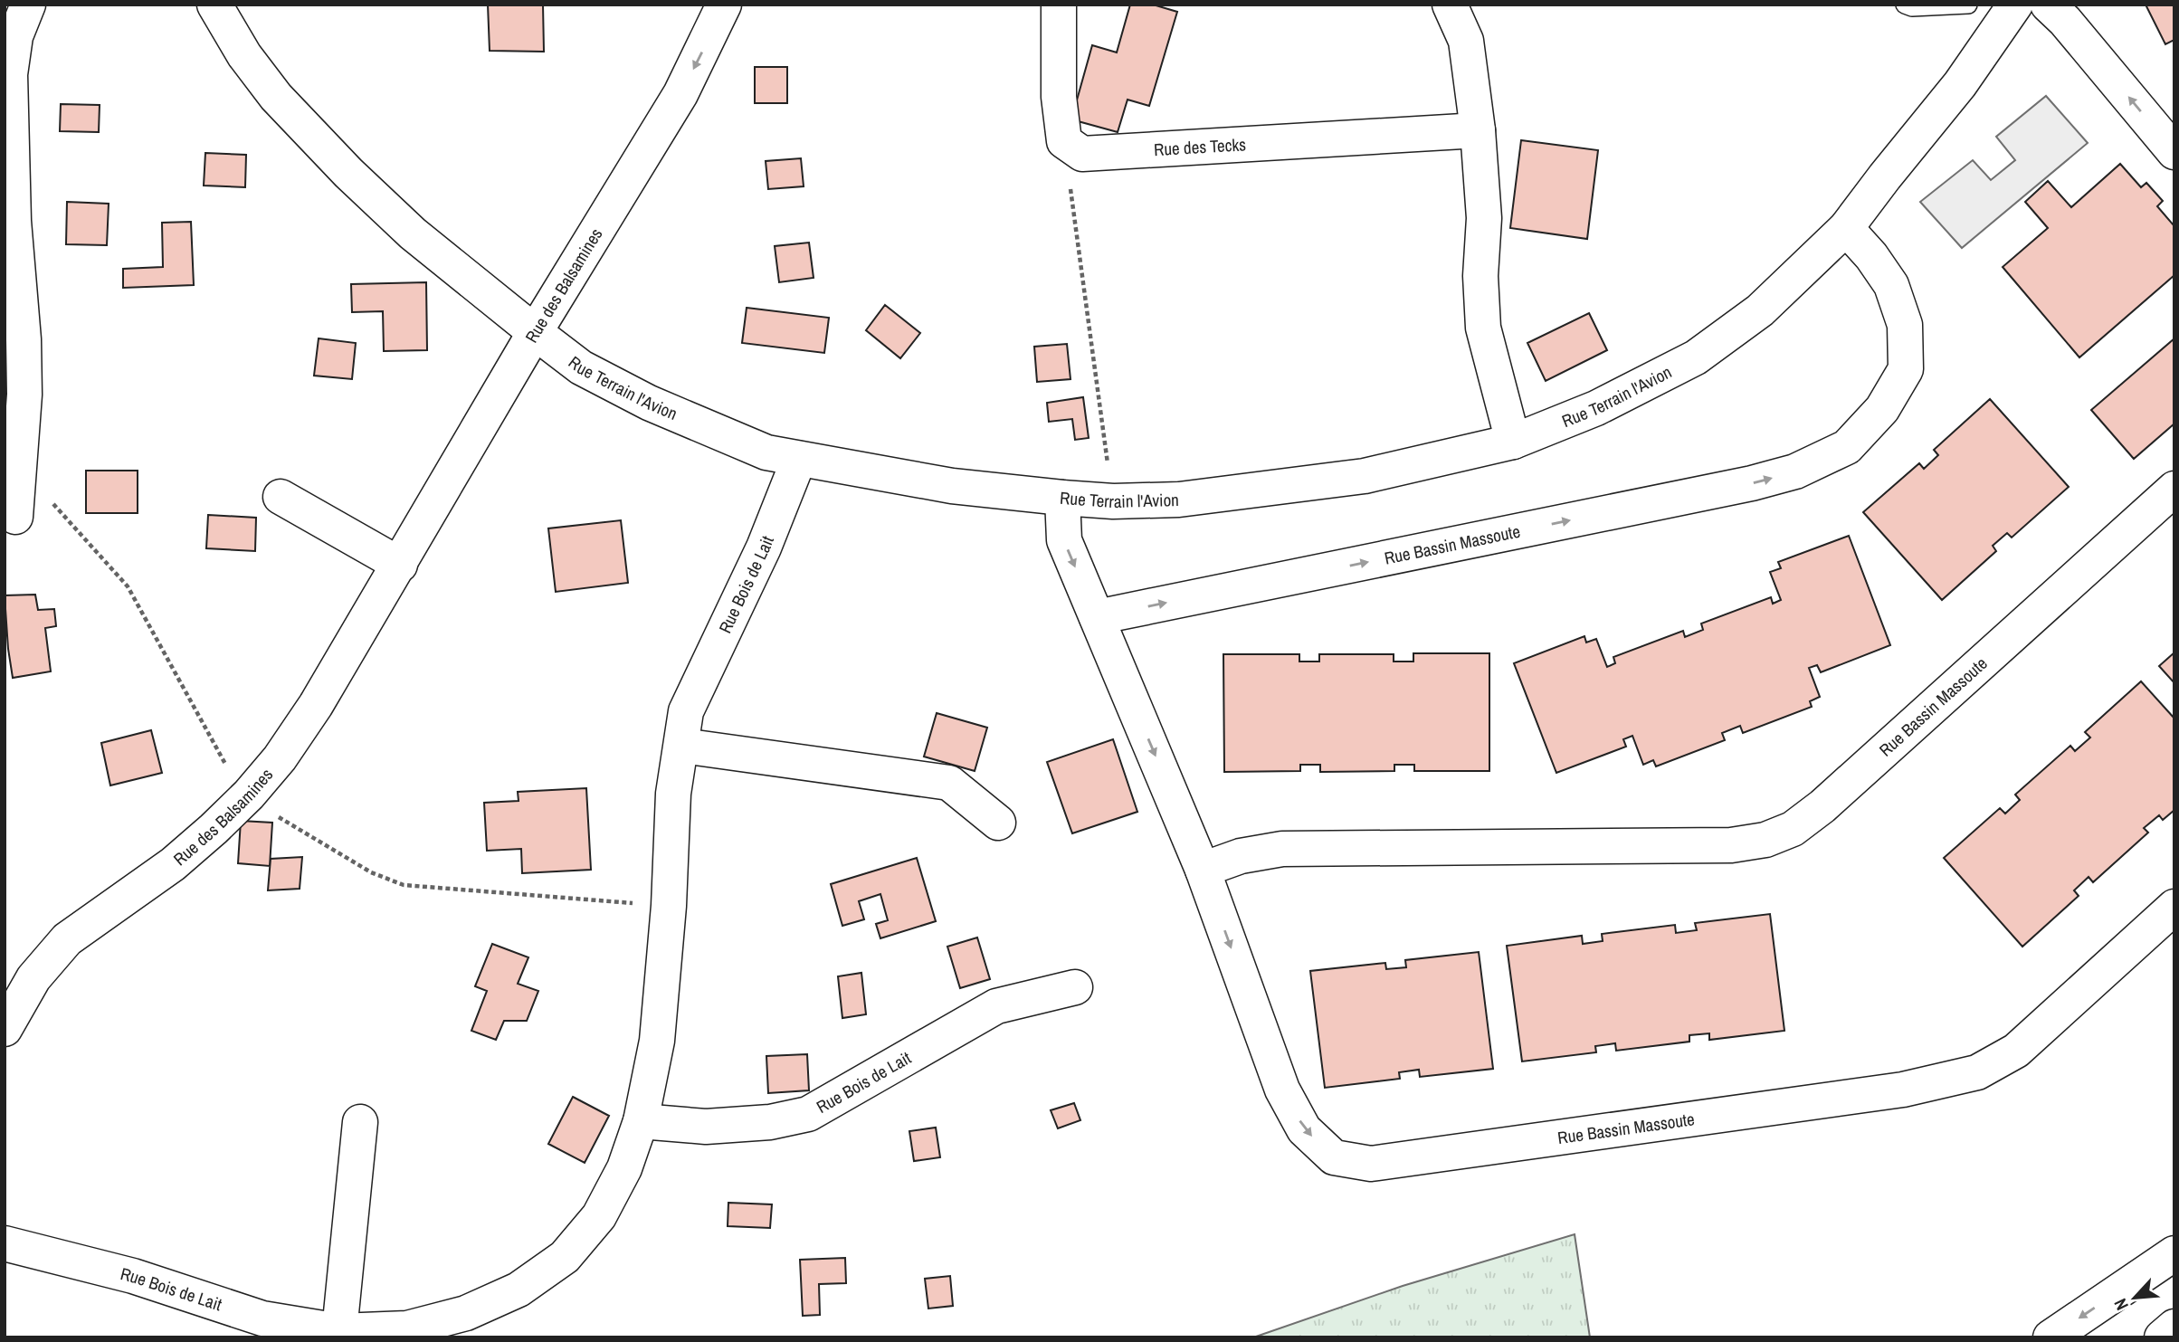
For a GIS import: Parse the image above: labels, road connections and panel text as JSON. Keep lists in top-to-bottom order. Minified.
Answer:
{"streets":{"main road":["Rue des Tecks","Rue des Balsamines","Rue Terrain l'Avion","Rue Bassin Massoute","Rue Bois de Lait"]},"crossings":[["Rue des Balsamines","Rue Terrain l'Avion"],["Rue Terrain l'Avion","Rue Bassin Massoute"],["Rue Terrain l'Avion","Rue Bois de Lait"]],"north":"bottom left"}
